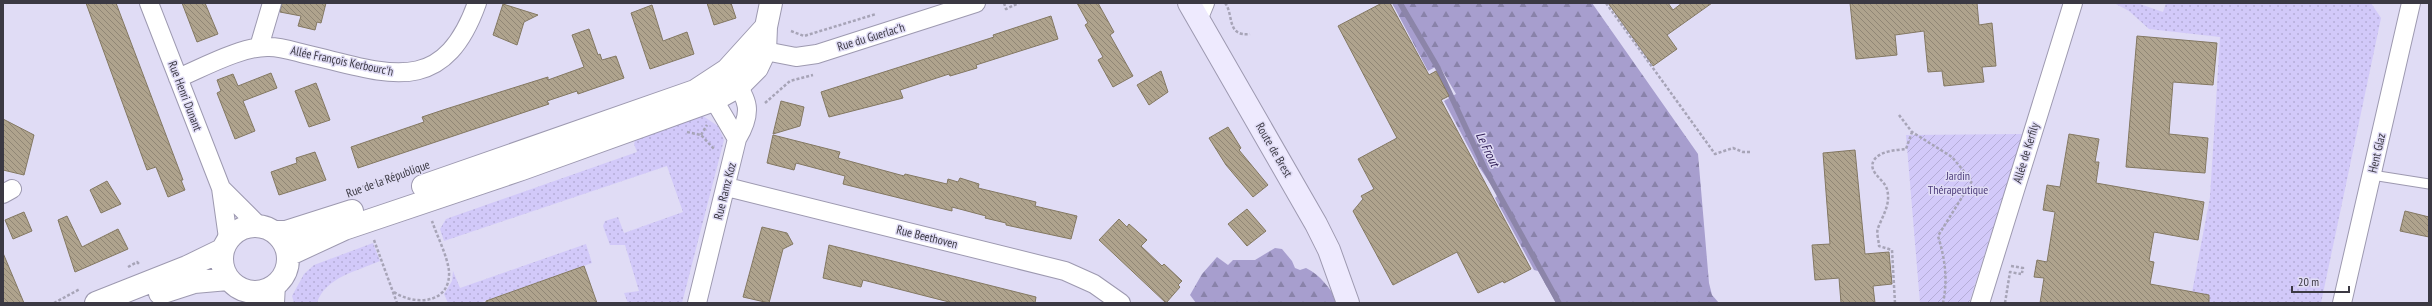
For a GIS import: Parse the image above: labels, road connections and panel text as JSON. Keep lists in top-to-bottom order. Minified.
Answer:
{"streets":{"main road":["Route de Brest"],"street":["Rue du Guerlac'h","Allée François Kerbourc'h","Rue Henri Dunant","Allée de Kerfily","Hent Glaz","Rue de la République","Rue Ramz Koz","Rue Beethoven"]},"crossings":[["Rue du Guerlac'h","Rue de la République"],["Allée François Kerbourc'h","Rue Henri Dunant"],["Rue Henri Dunant","Rue de la République"],["Rue Ramz Koz","Rue Beethoven"]],"water":["Le Frout"],"parks":["Jardin Thérapeutique"],"scale_bar":"20 m"}
